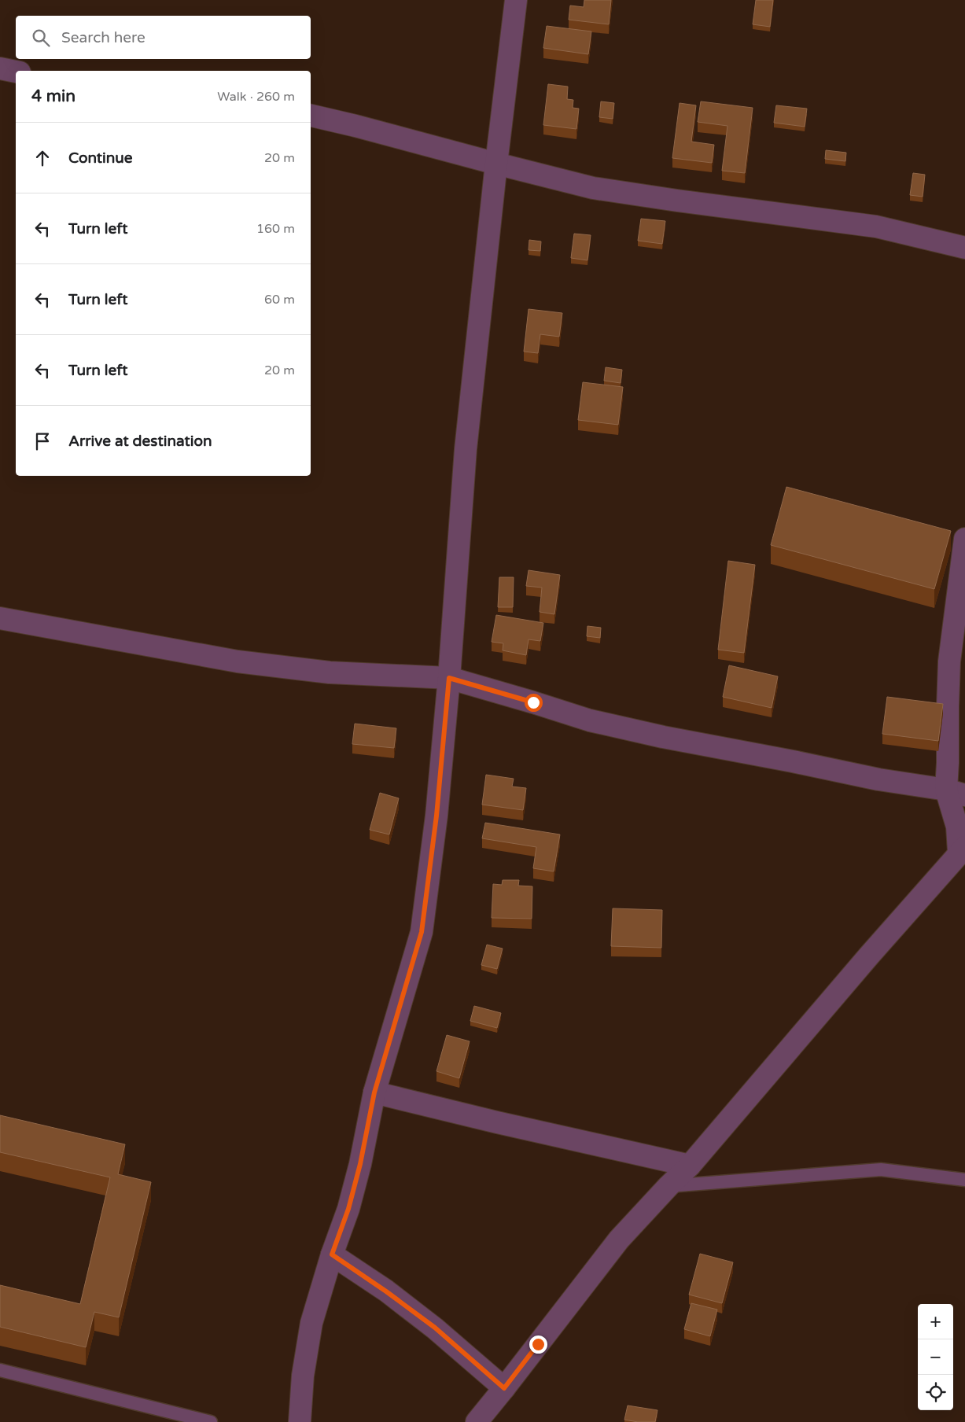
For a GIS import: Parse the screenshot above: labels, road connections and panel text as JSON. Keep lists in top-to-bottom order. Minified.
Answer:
{"page":{"search":"Search here","heading":["4 min","Walk · 260 m"],"list":[["Continue","20 m"],["Turn left","160 m"],["Turn left","60 m"],["Turn left","20 m"],"Arrive at destination"],"map_buttons":["+","−"]}}
